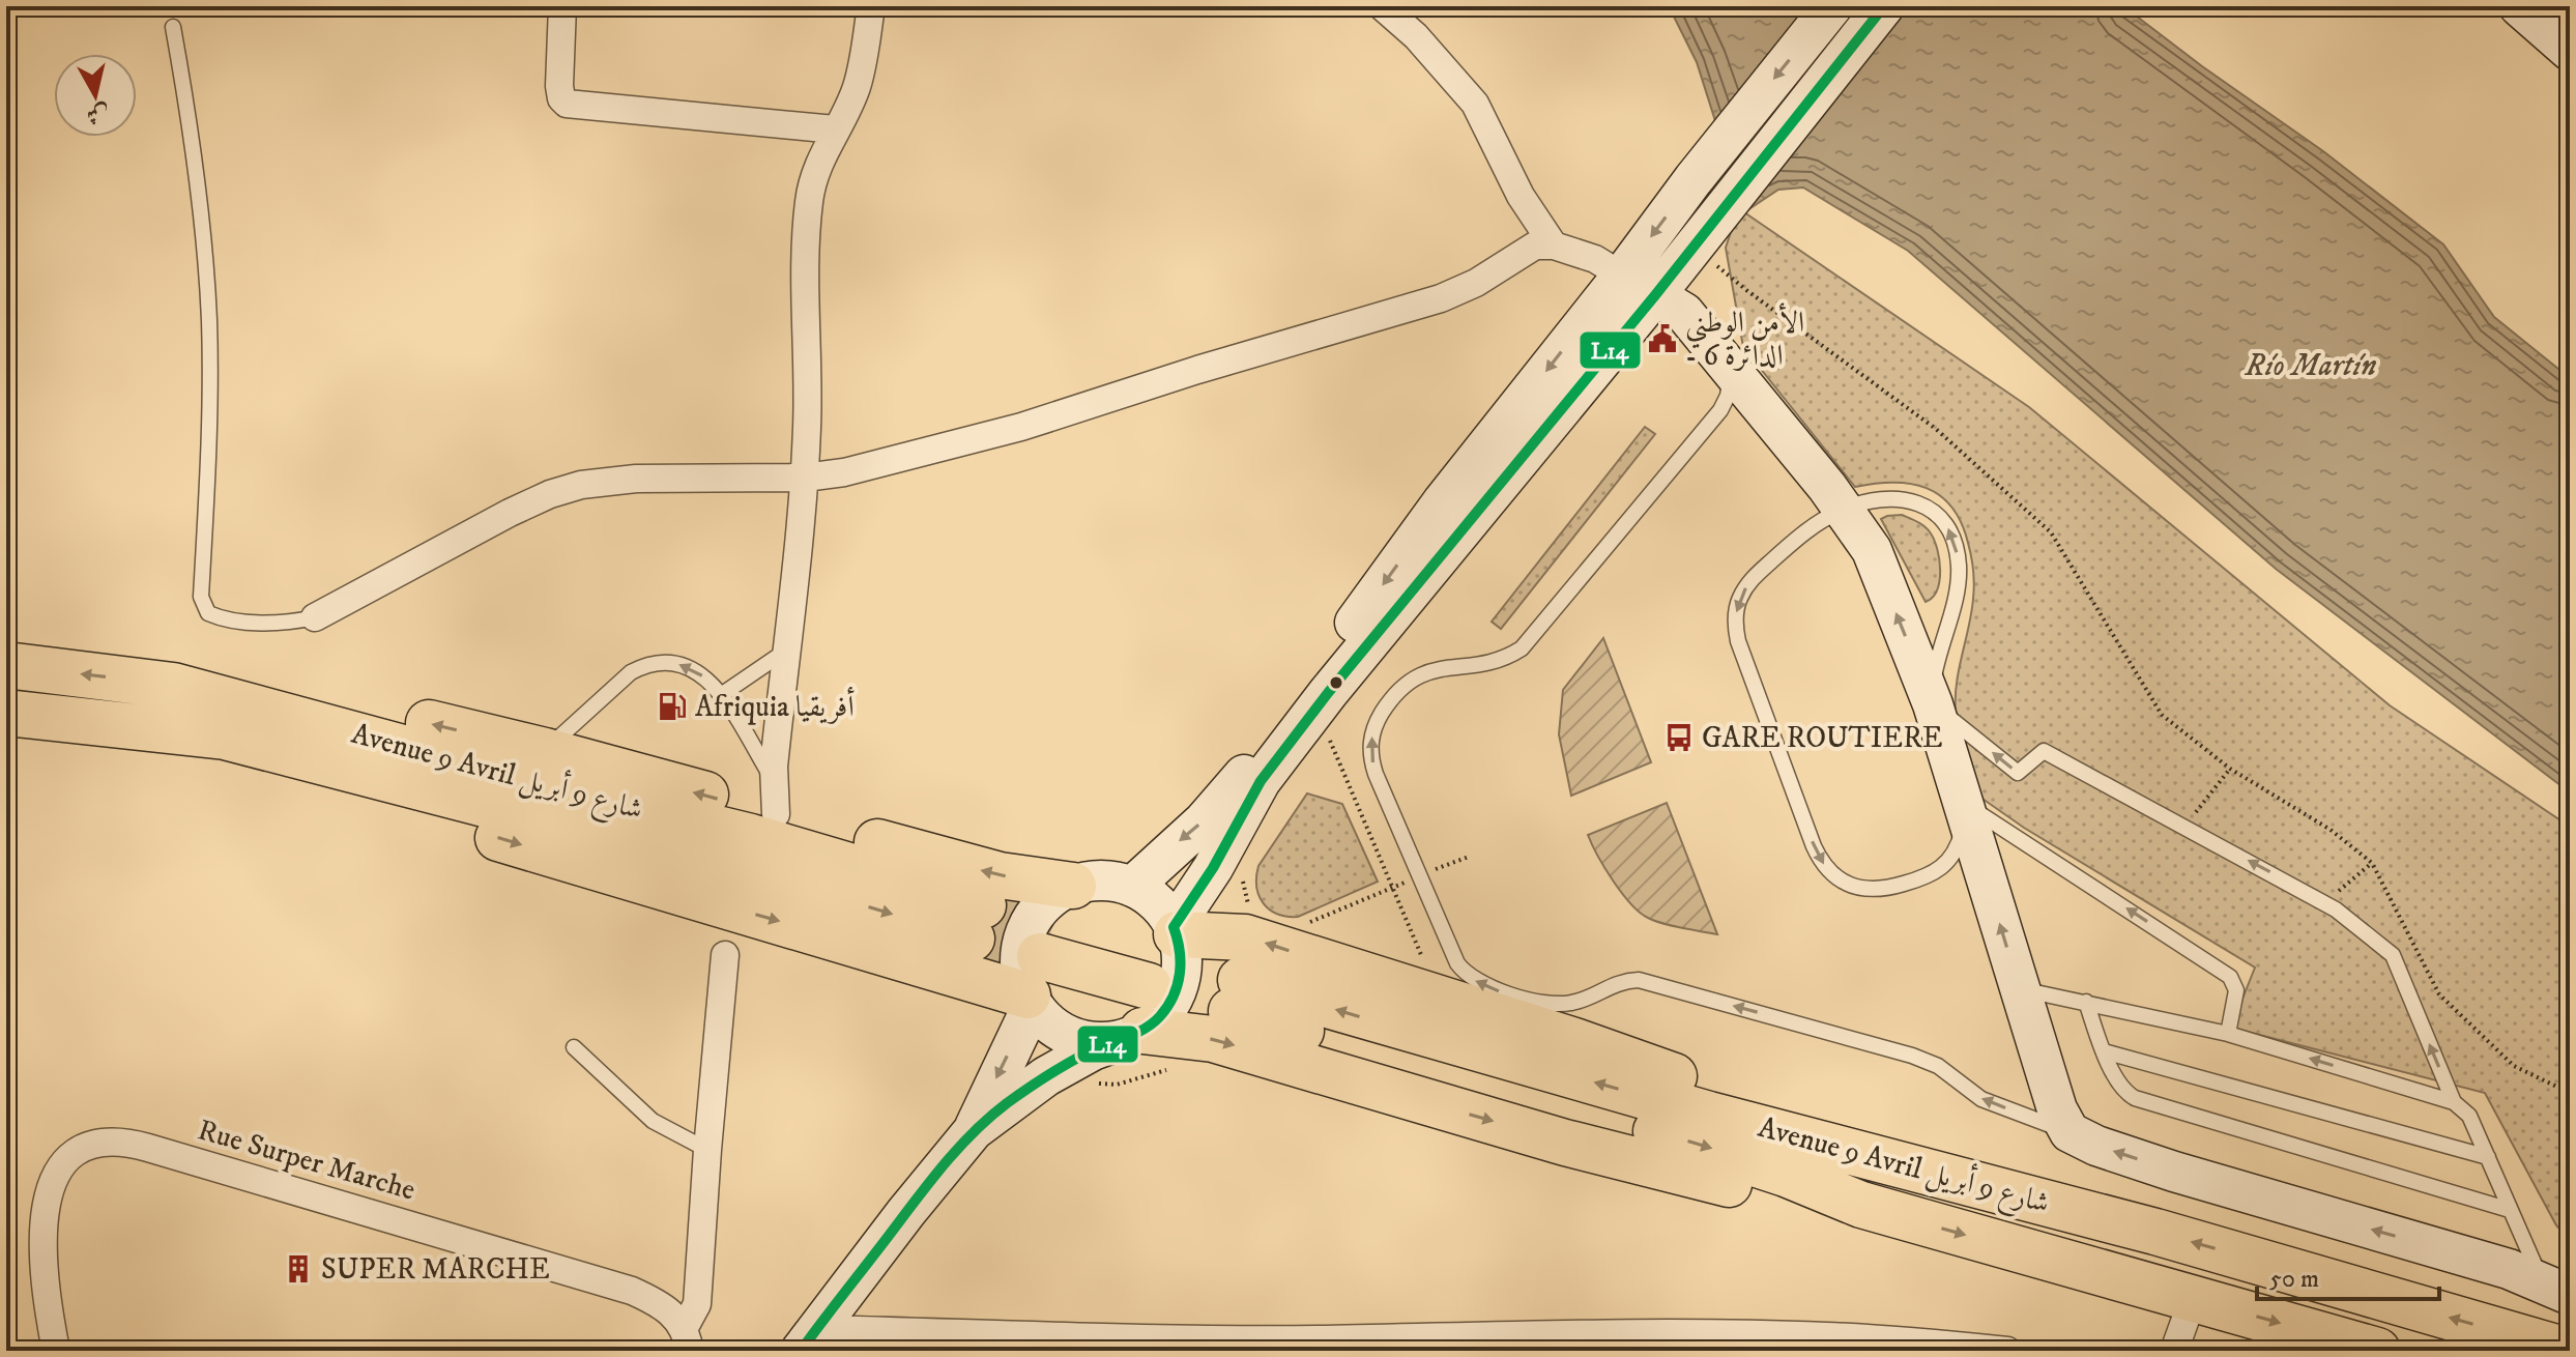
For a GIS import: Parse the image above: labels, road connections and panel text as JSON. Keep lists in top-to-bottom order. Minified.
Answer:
{"streets":{"highway":["Avenue 9 Avril شارع 9 أبريل"],"street":["Rue Surper Marche"]},"water":["Río Martín"],"places":{"public building":["الأمن الوطني - الدائرة 6"],"fuel station":["Afriquia أفريقيا"],"bus stop":["GARE ROUTIERE"],"building":["SUPER MARCHE"]},"lines":["transit line L14"],"scale_bar":"50 m","north":"bottom"}
